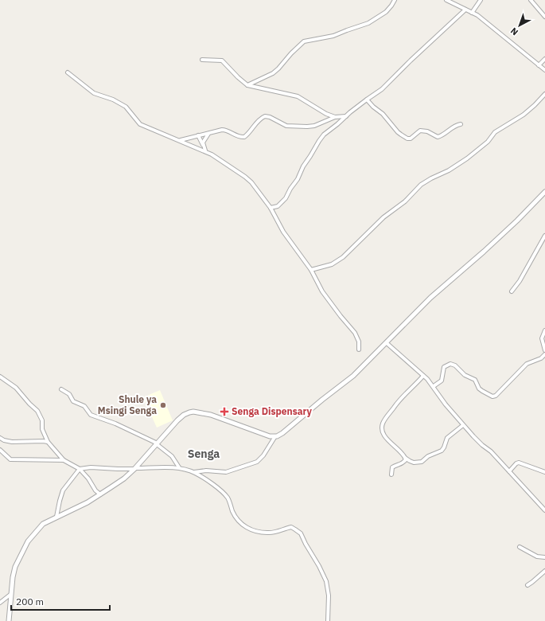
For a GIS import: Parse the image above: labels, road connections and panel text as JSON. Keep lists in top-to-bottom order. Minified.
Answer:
{"districts":["Senga"],"places":{"other":["Shule ya Msingi Senga"],"health":["Senga Dispensary"]},"scale_bar":"200 m","north":"bottom left"}
